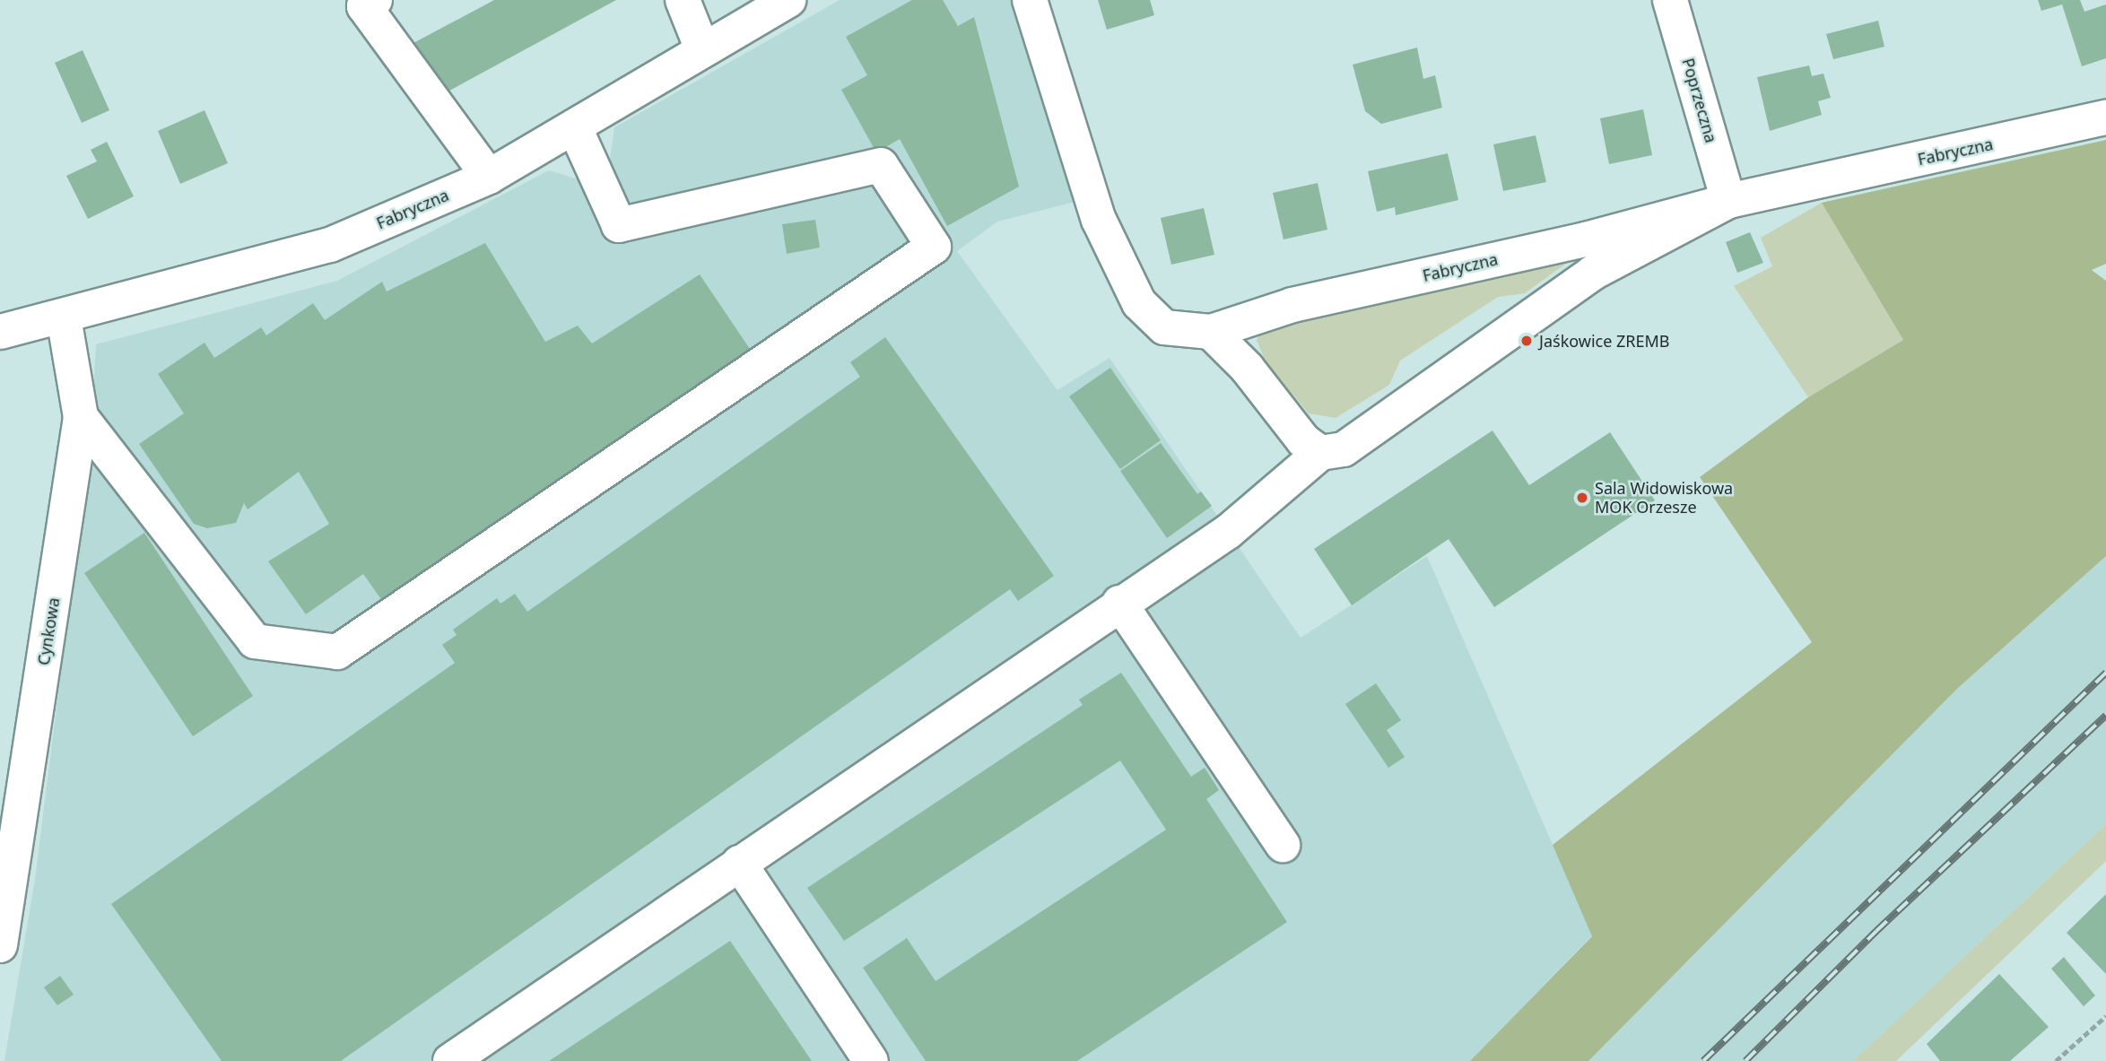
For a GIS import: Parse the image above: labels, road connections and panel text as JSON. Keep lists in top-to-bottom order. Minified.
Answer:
{"streets":{"street":["Poprzeczna","Fabryczna","Cynkowa"]},"crossings":[["Poprzeczna","Fabryczna"],["Fabryczna","Cynkowa"]],"places":["Jaśkowice ZREMB","Sala Widowiskowa MOK Orzesze"]}
